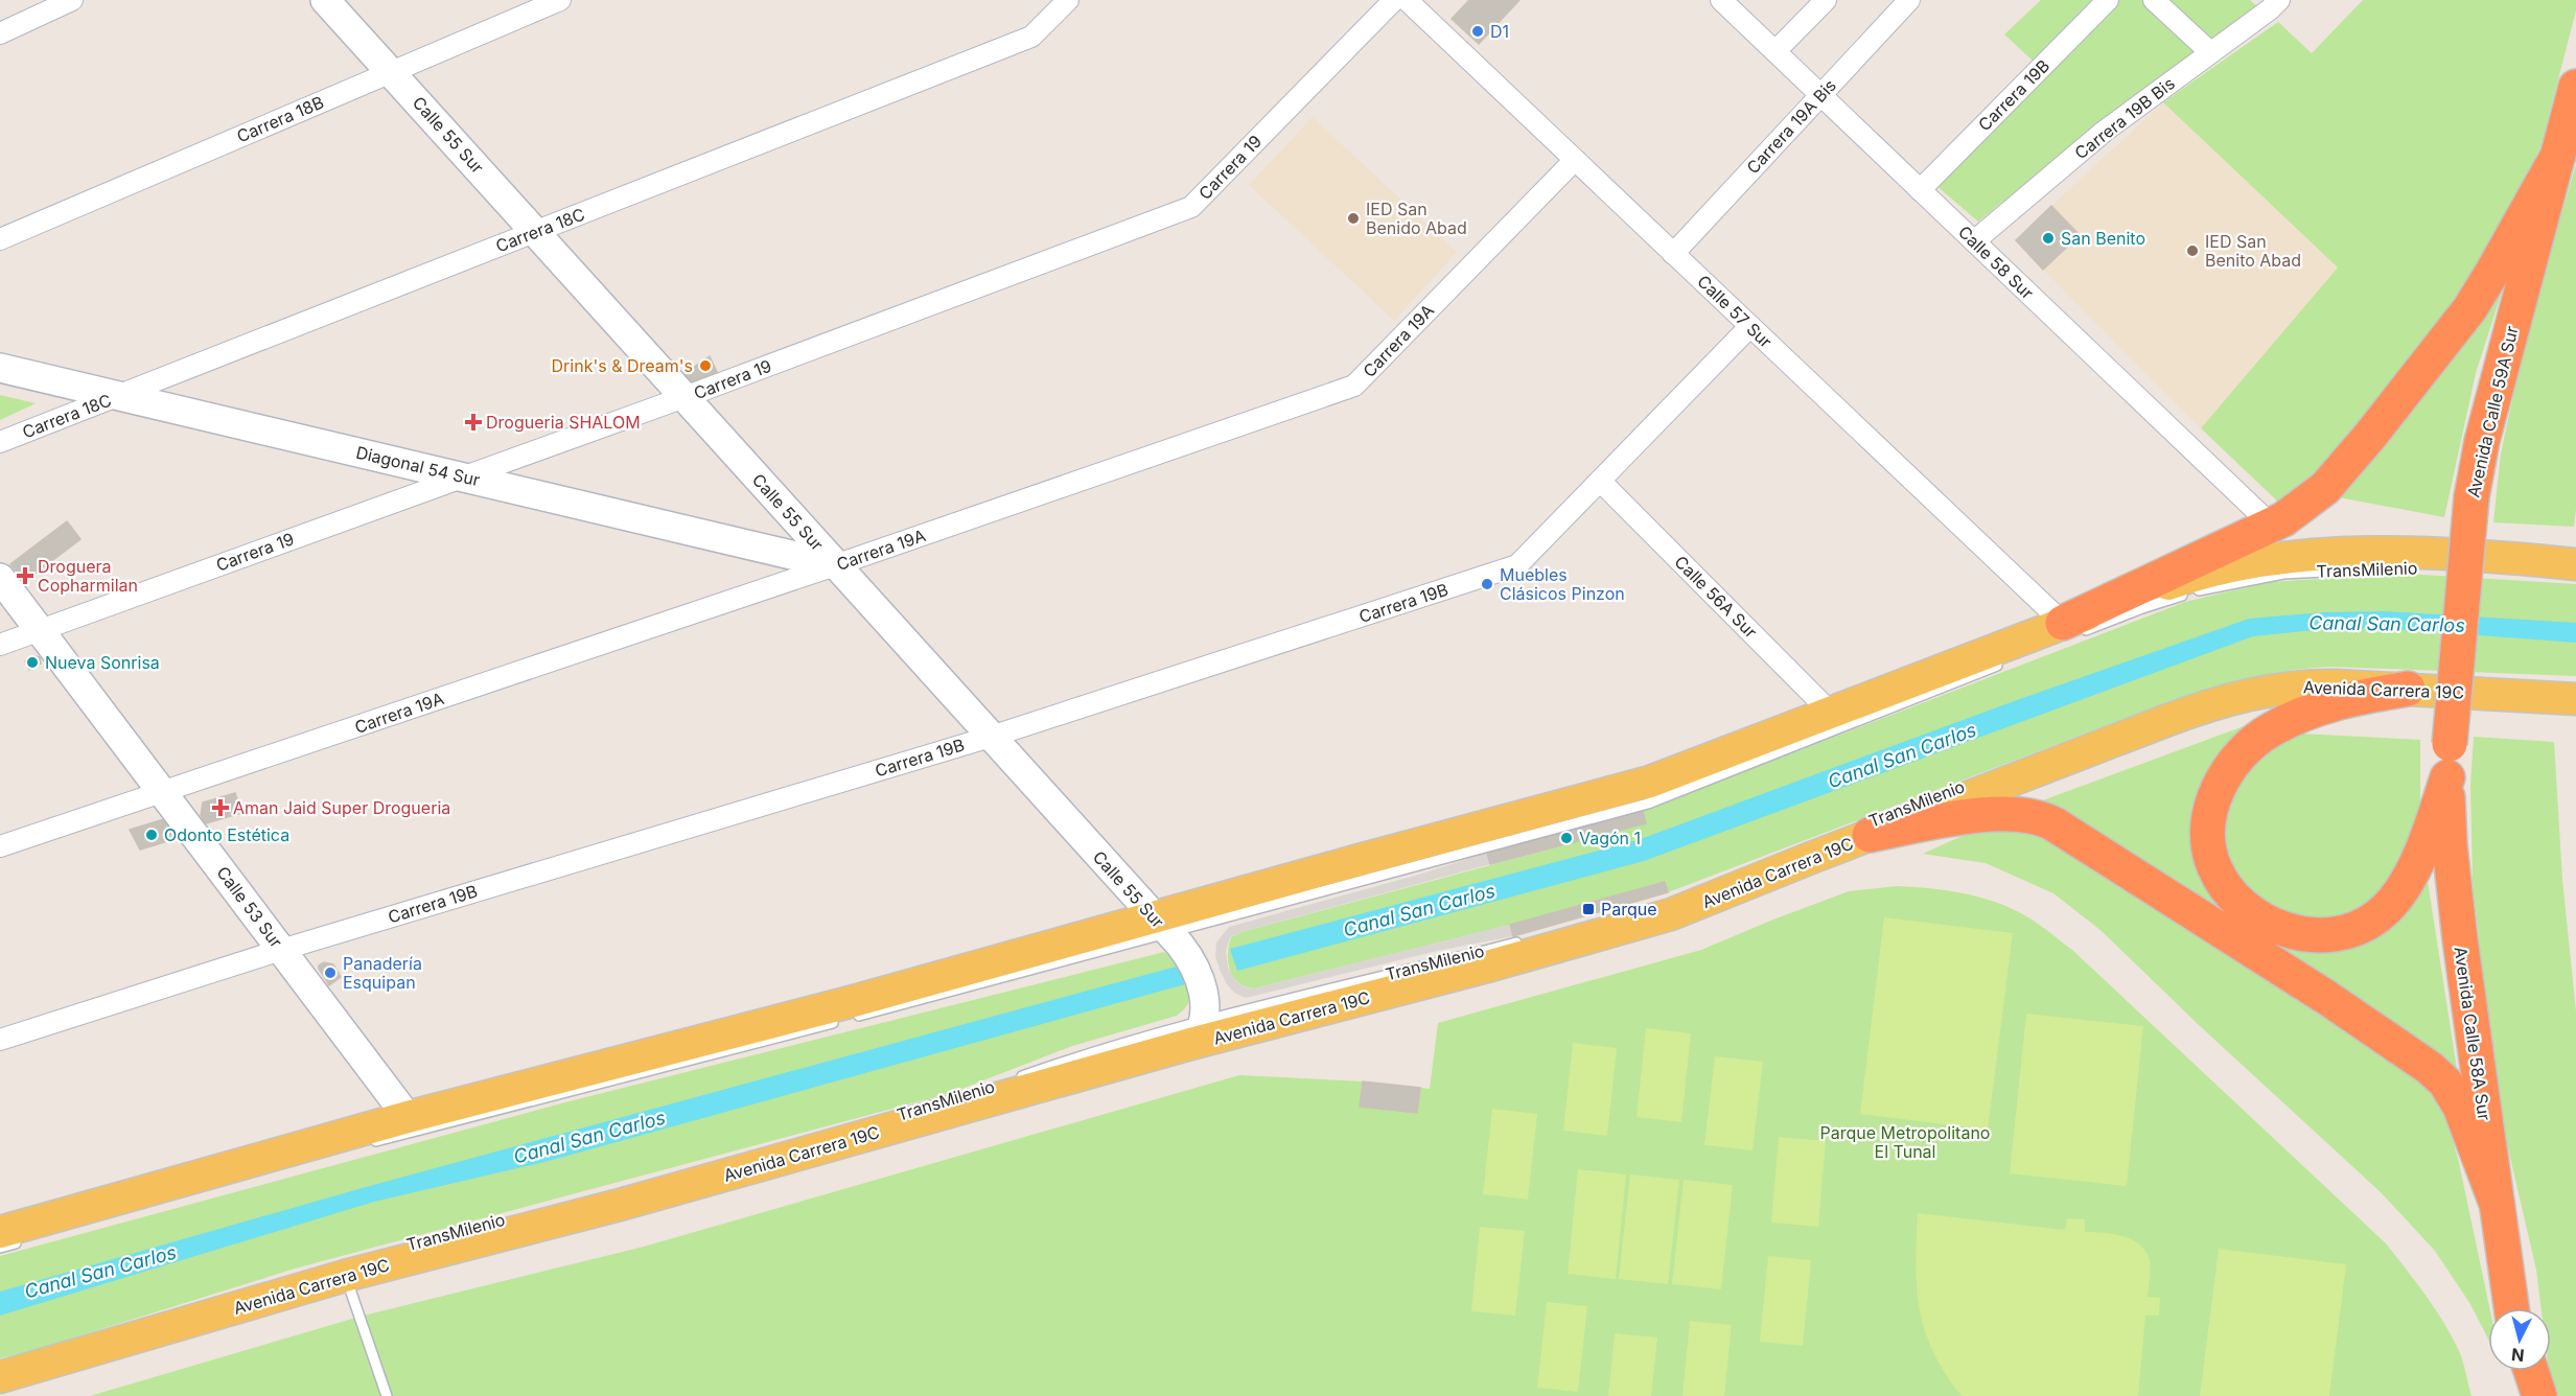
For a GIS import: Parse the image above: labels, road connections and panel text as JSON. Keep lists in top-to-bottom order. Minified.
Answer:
{"streets":{"highway":["Avenida Calle 59A Sur","Avenida Calle 58A Sur"],"main road":["Avenida Carrera 19C"],"street":["Carrera 19B","Carrera 19B Bis","Carrera 18B","Carrera 19A Bis","Calle 55 Sur","Carrera 19","Carrera 18C","Calle 58 Sur","Calle 57 Sur","Carrera 19A","Diagonal 54 Sur","Calle 56A Sur","Calle 53 Sur"],"lane":["TransMilenio"]},"crossings":[["Carrera 19B","Calle 55 Sur"],["Carrera 19B","Calle 58 Sur"],["Carrera 19B","Calle 57 Sur"],["Carrera 19B","Calle 56A Sur"],["Carrera 19B","Calle 53 Sur"],["Carrera 19B Bis","Calle 58 Sur"],["Carrera 18B","Calle 55 Sur"],["Carrera 19A Bis","Calle 58 Sur"],["Carrera 19A Bis","Calle 57 Sur"],["Calle 55 Sur","Carrera 19"],["Calle 55 Sur","Carrera 18C"],["Calle 55 Sur","Carrera 19A"],["Calle 55 Sur","Diagonal 54 Sur"],["Calle 55 Sur","TransMilenio"],["Calle 55 Sur","Avenida Carrera 19C"],["Carrera 19","Diagonal 54 Sur"],["Carrera 19","Calle 53 Sur"],["Carrera 18C","Diagonal 54 Sur"],["Calle 57 Sur","Carrera 19A"],["Calle 57 Sur","TransMilenio"],["Carrera 19A","Diagonal 54 Sur"],["Carrera 19A","Calle 53 Sur"],["Avenida Calle 59A Sur","Avenida Calle 58A Sur"],["TransMilenio","Avenida Carrera 19C"]],"water":["Canal San Carlos"],"parks":["Parque Metropolitano El Tunal"],"places":{"other":["D1","IED San Benido Abad","San Benito","IED San Benito Abad","Drink's & Dream's","Muebles Clásicos Pinzon","Nueva Sonrisa","Odonto Estética","Vagón 1","Panadería Esquipan"],"health":["Drogueria SHALOM","Droguera Copharmilan","Aman Jaid Super Drogueria"],"transit":["Parque"]},"north":"bottom"}
